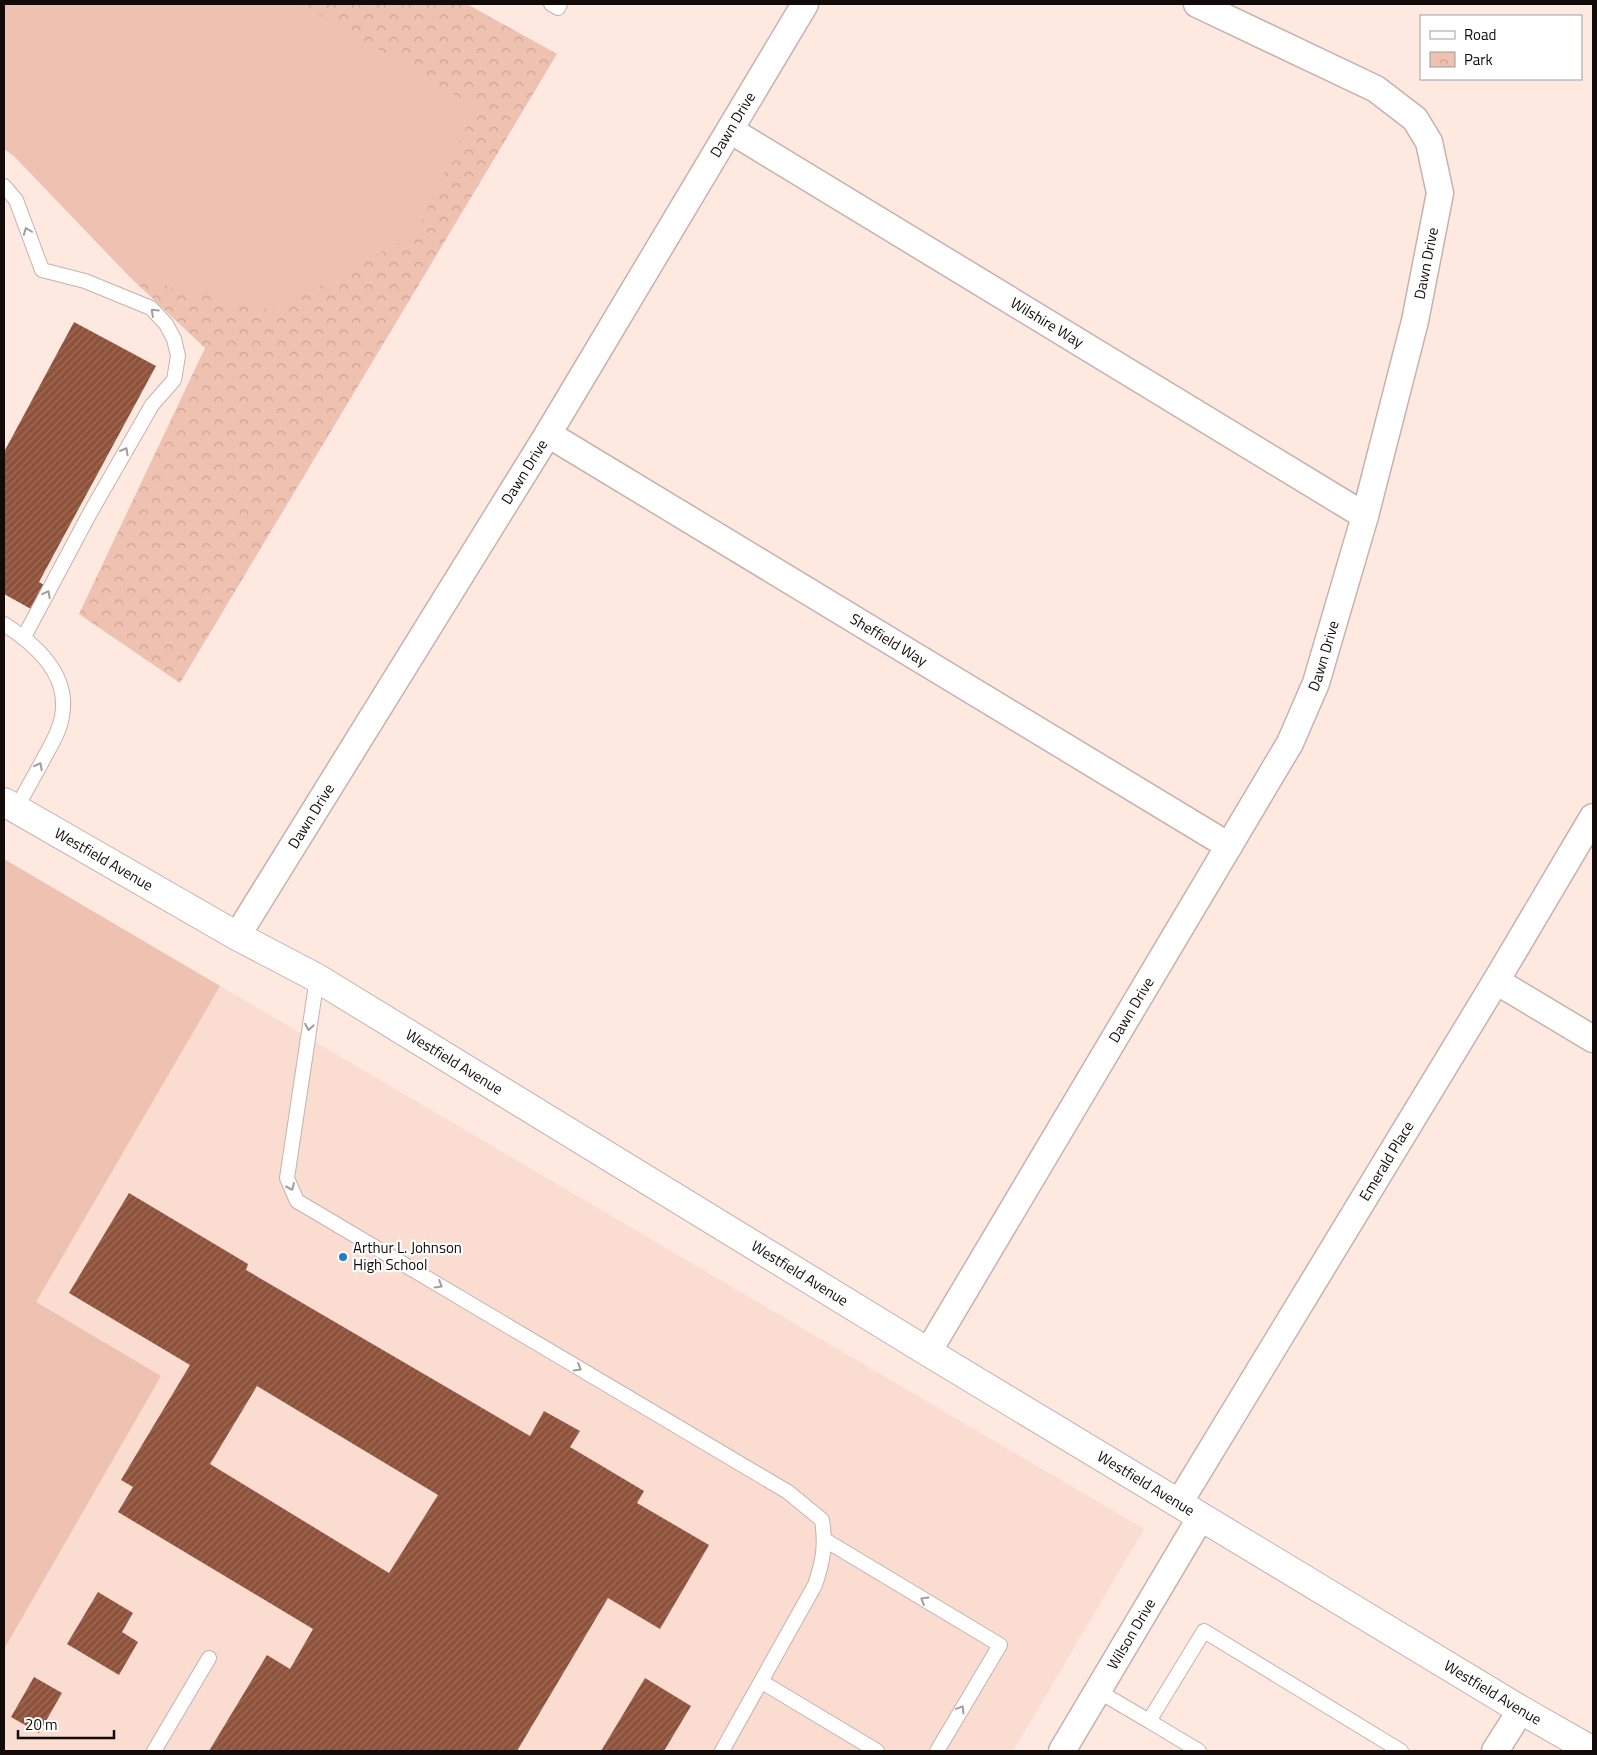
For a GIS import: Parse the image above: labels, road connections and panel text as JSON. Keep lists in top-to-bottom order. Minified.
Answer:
{"streets":{"street":["Dawn Drive","Wilshire Way","Sheffield Way","Westfield Avenue","Emerald Place","Wilson Drive"]},"crossings":[["Dawn Drive","Wilshire Way"],["Dawn Drive","Sheffield Way"],["Dawn Drive","Westfield Avenue"],["Westfield Avenue","Emerald Place"],["Westfield Avenue","Wilson Drive"],["Emerald Place","Wilson Drive"]],"places":["Arthur L. Johnson High School"],"legend":["Road","Park"],"scale_bar":"20 m"}
